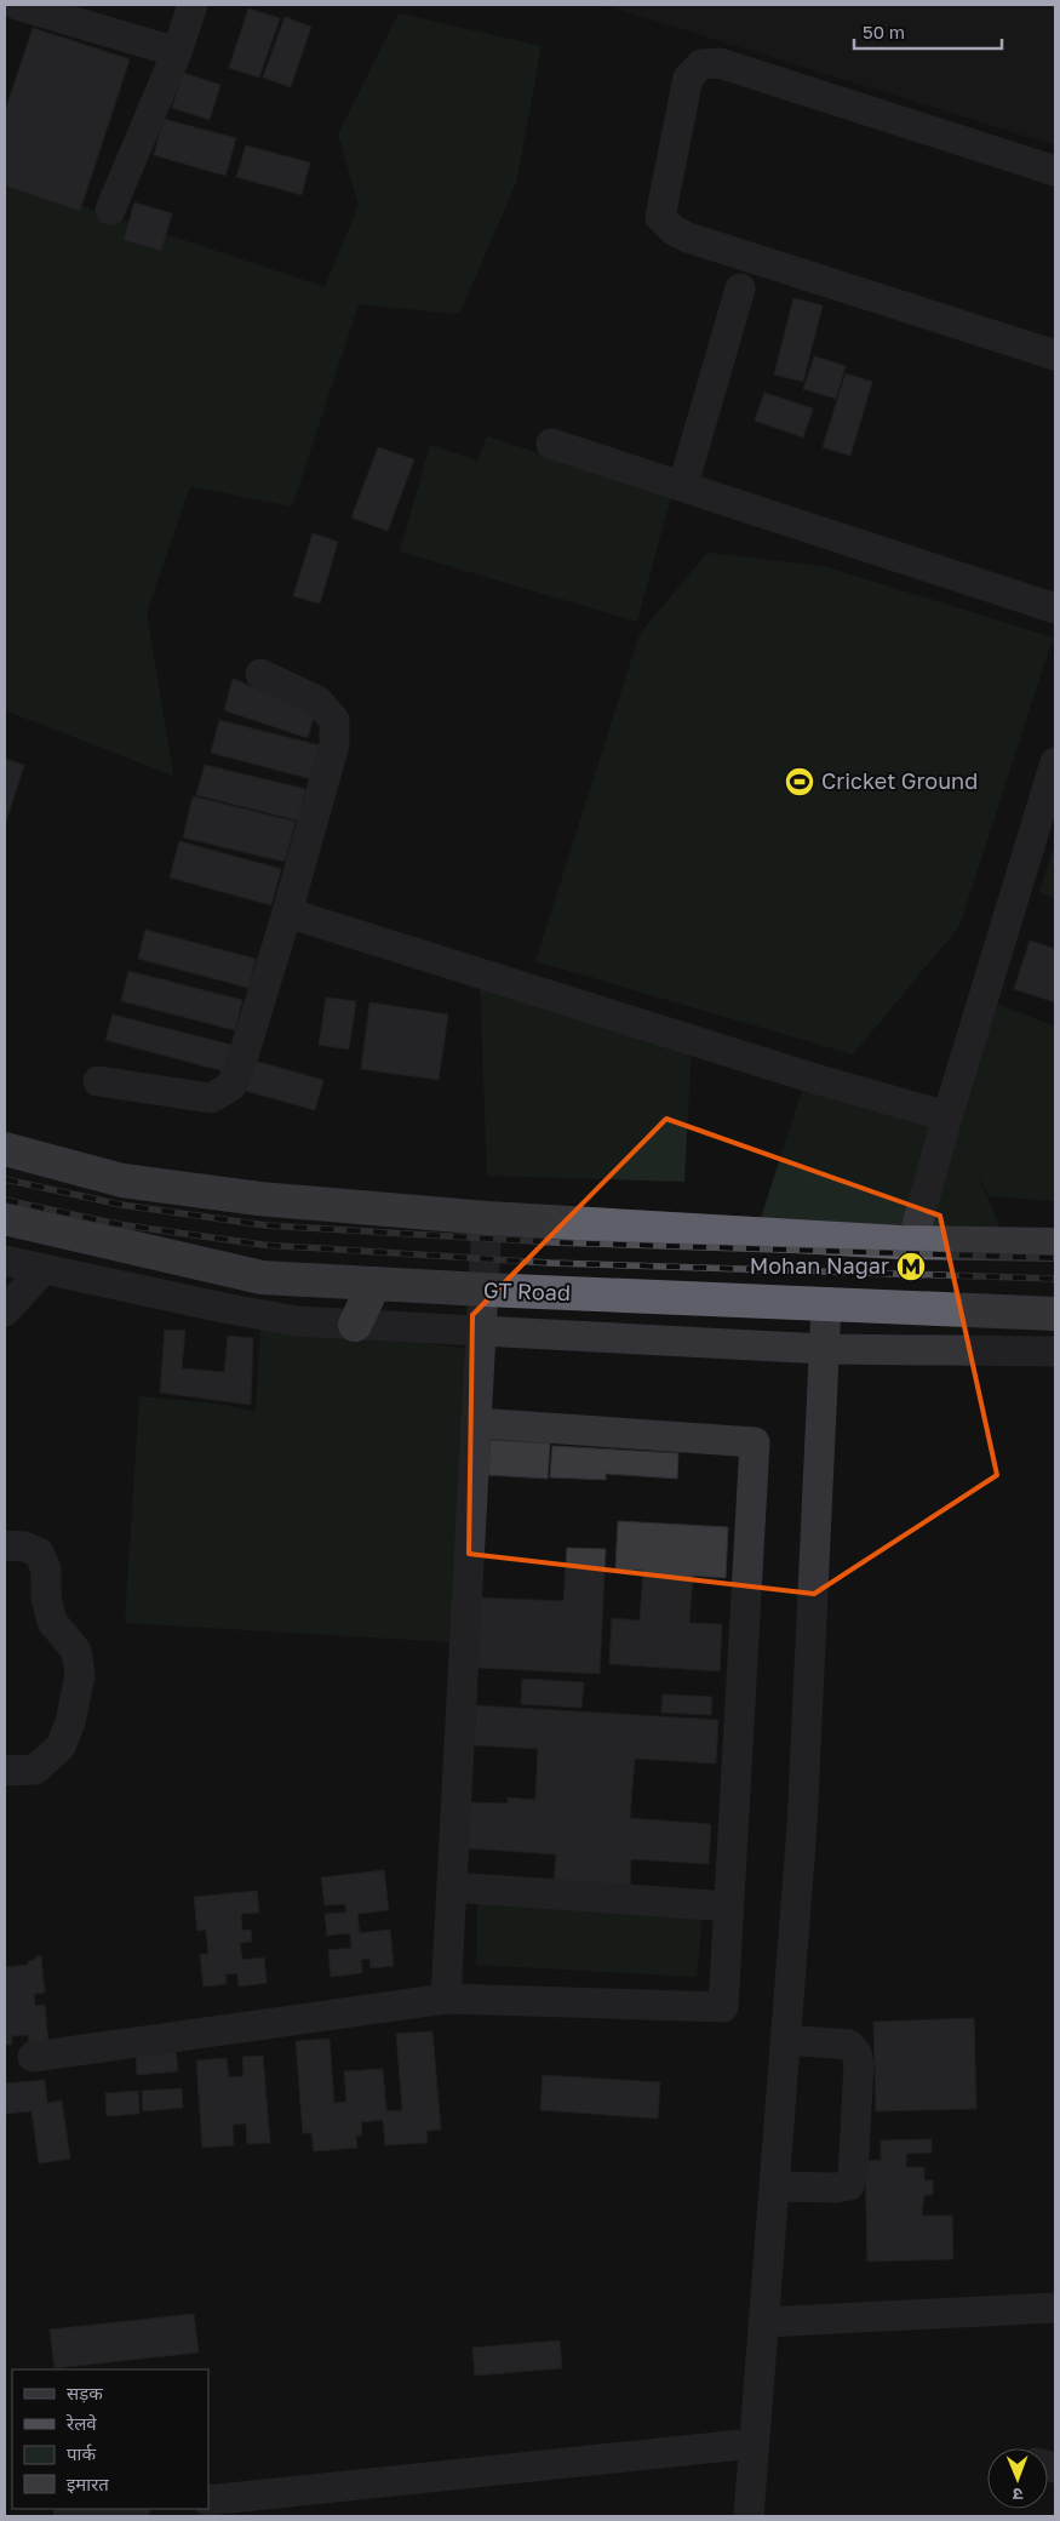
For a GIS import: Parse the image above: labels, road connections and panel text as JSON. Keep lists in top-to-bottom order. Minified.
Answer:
{"streets":{"highway":["GT Road"]},"places":{"sports":["Cricket Ground"],"metro station":["Mohan Nagar"]},"legend":["सड़क","रेलवे","पार्क","इमारत"],"scale_bar":"50 m","north":"bottom"}
